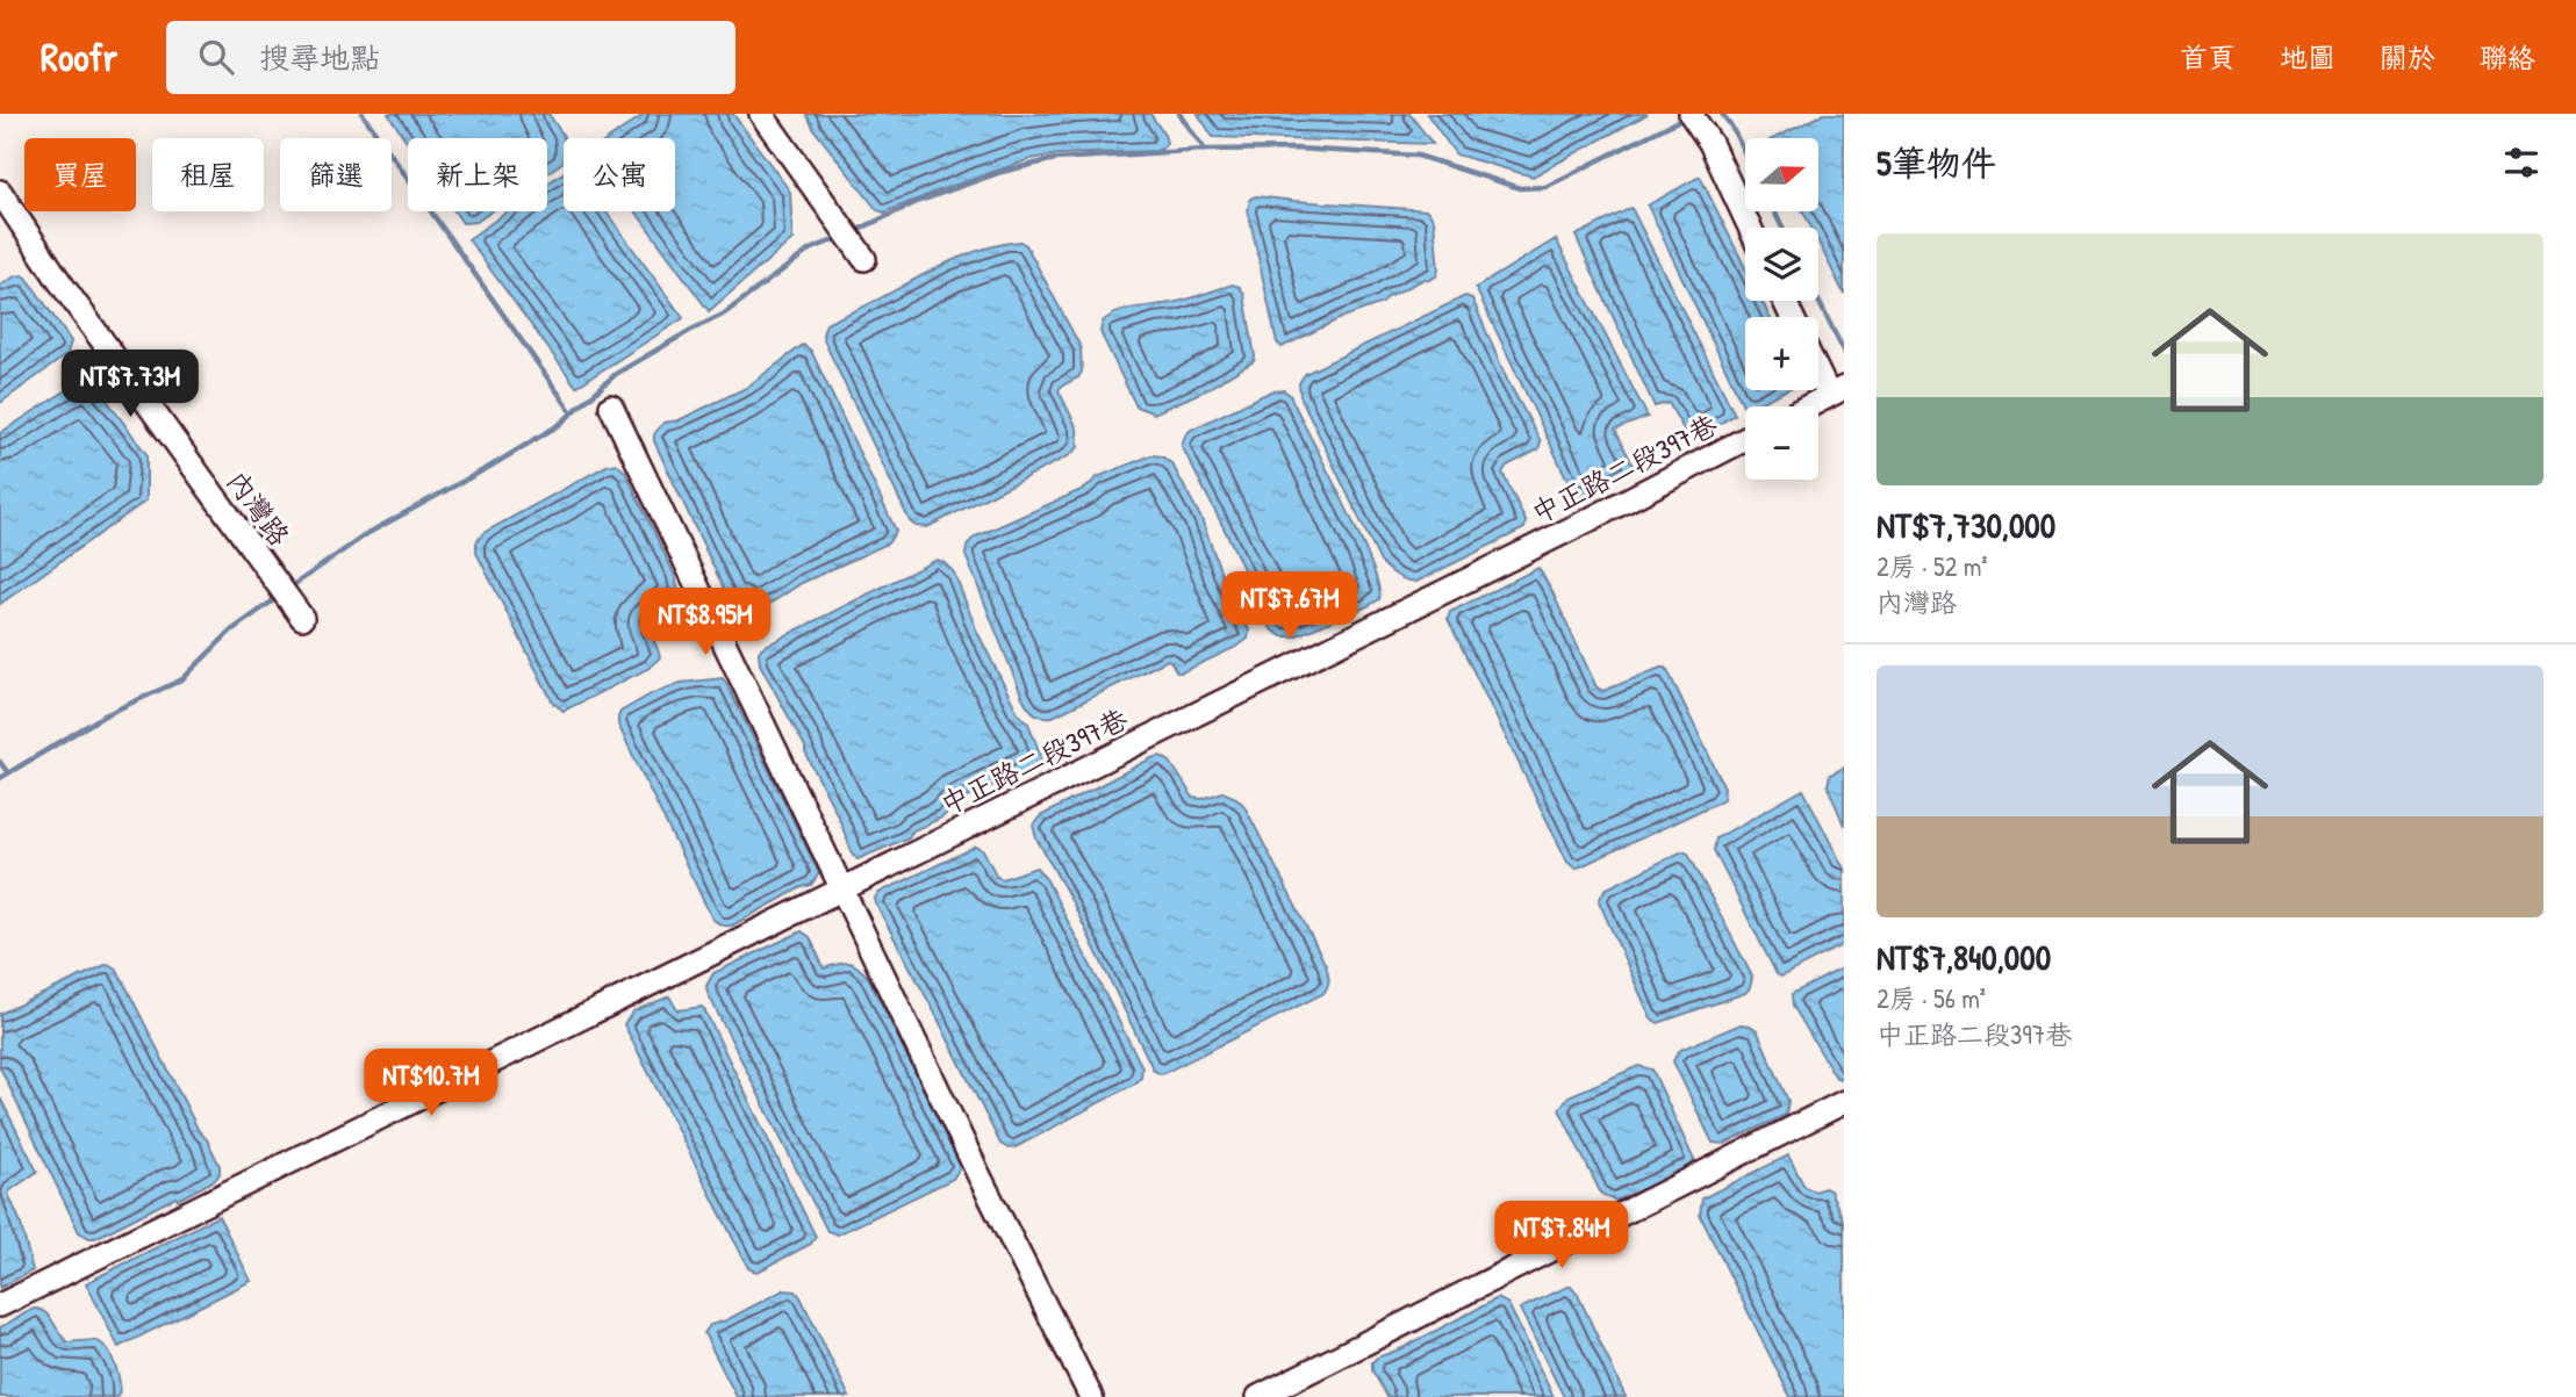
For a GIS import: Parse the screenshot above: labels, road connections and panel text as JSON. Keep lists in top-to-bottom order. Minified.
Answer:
{"streets":{"street":["中正路二段397巷","內灣路"]},"north":"right","page":{"header":"Roofr","search":"搜尋地點","nav":["首頁","地圖","關於","聯絡"],"heading":"5筆物件","map_buttons":["+","−"],"chip":["買屋","租屋","篩選","新上架","公寓"],"list":[{"name":"NT$7,730,000","note":"2房 · 52 m² · 內灣路"},{"name":"NT$7,840,000","note":"2房 · 56 m² · 中正路二段397巷"}],"price":["NT$7.73M","NT$7.67M","NT$8.95M","NT$10.7M","NT$7.84M"]}}
